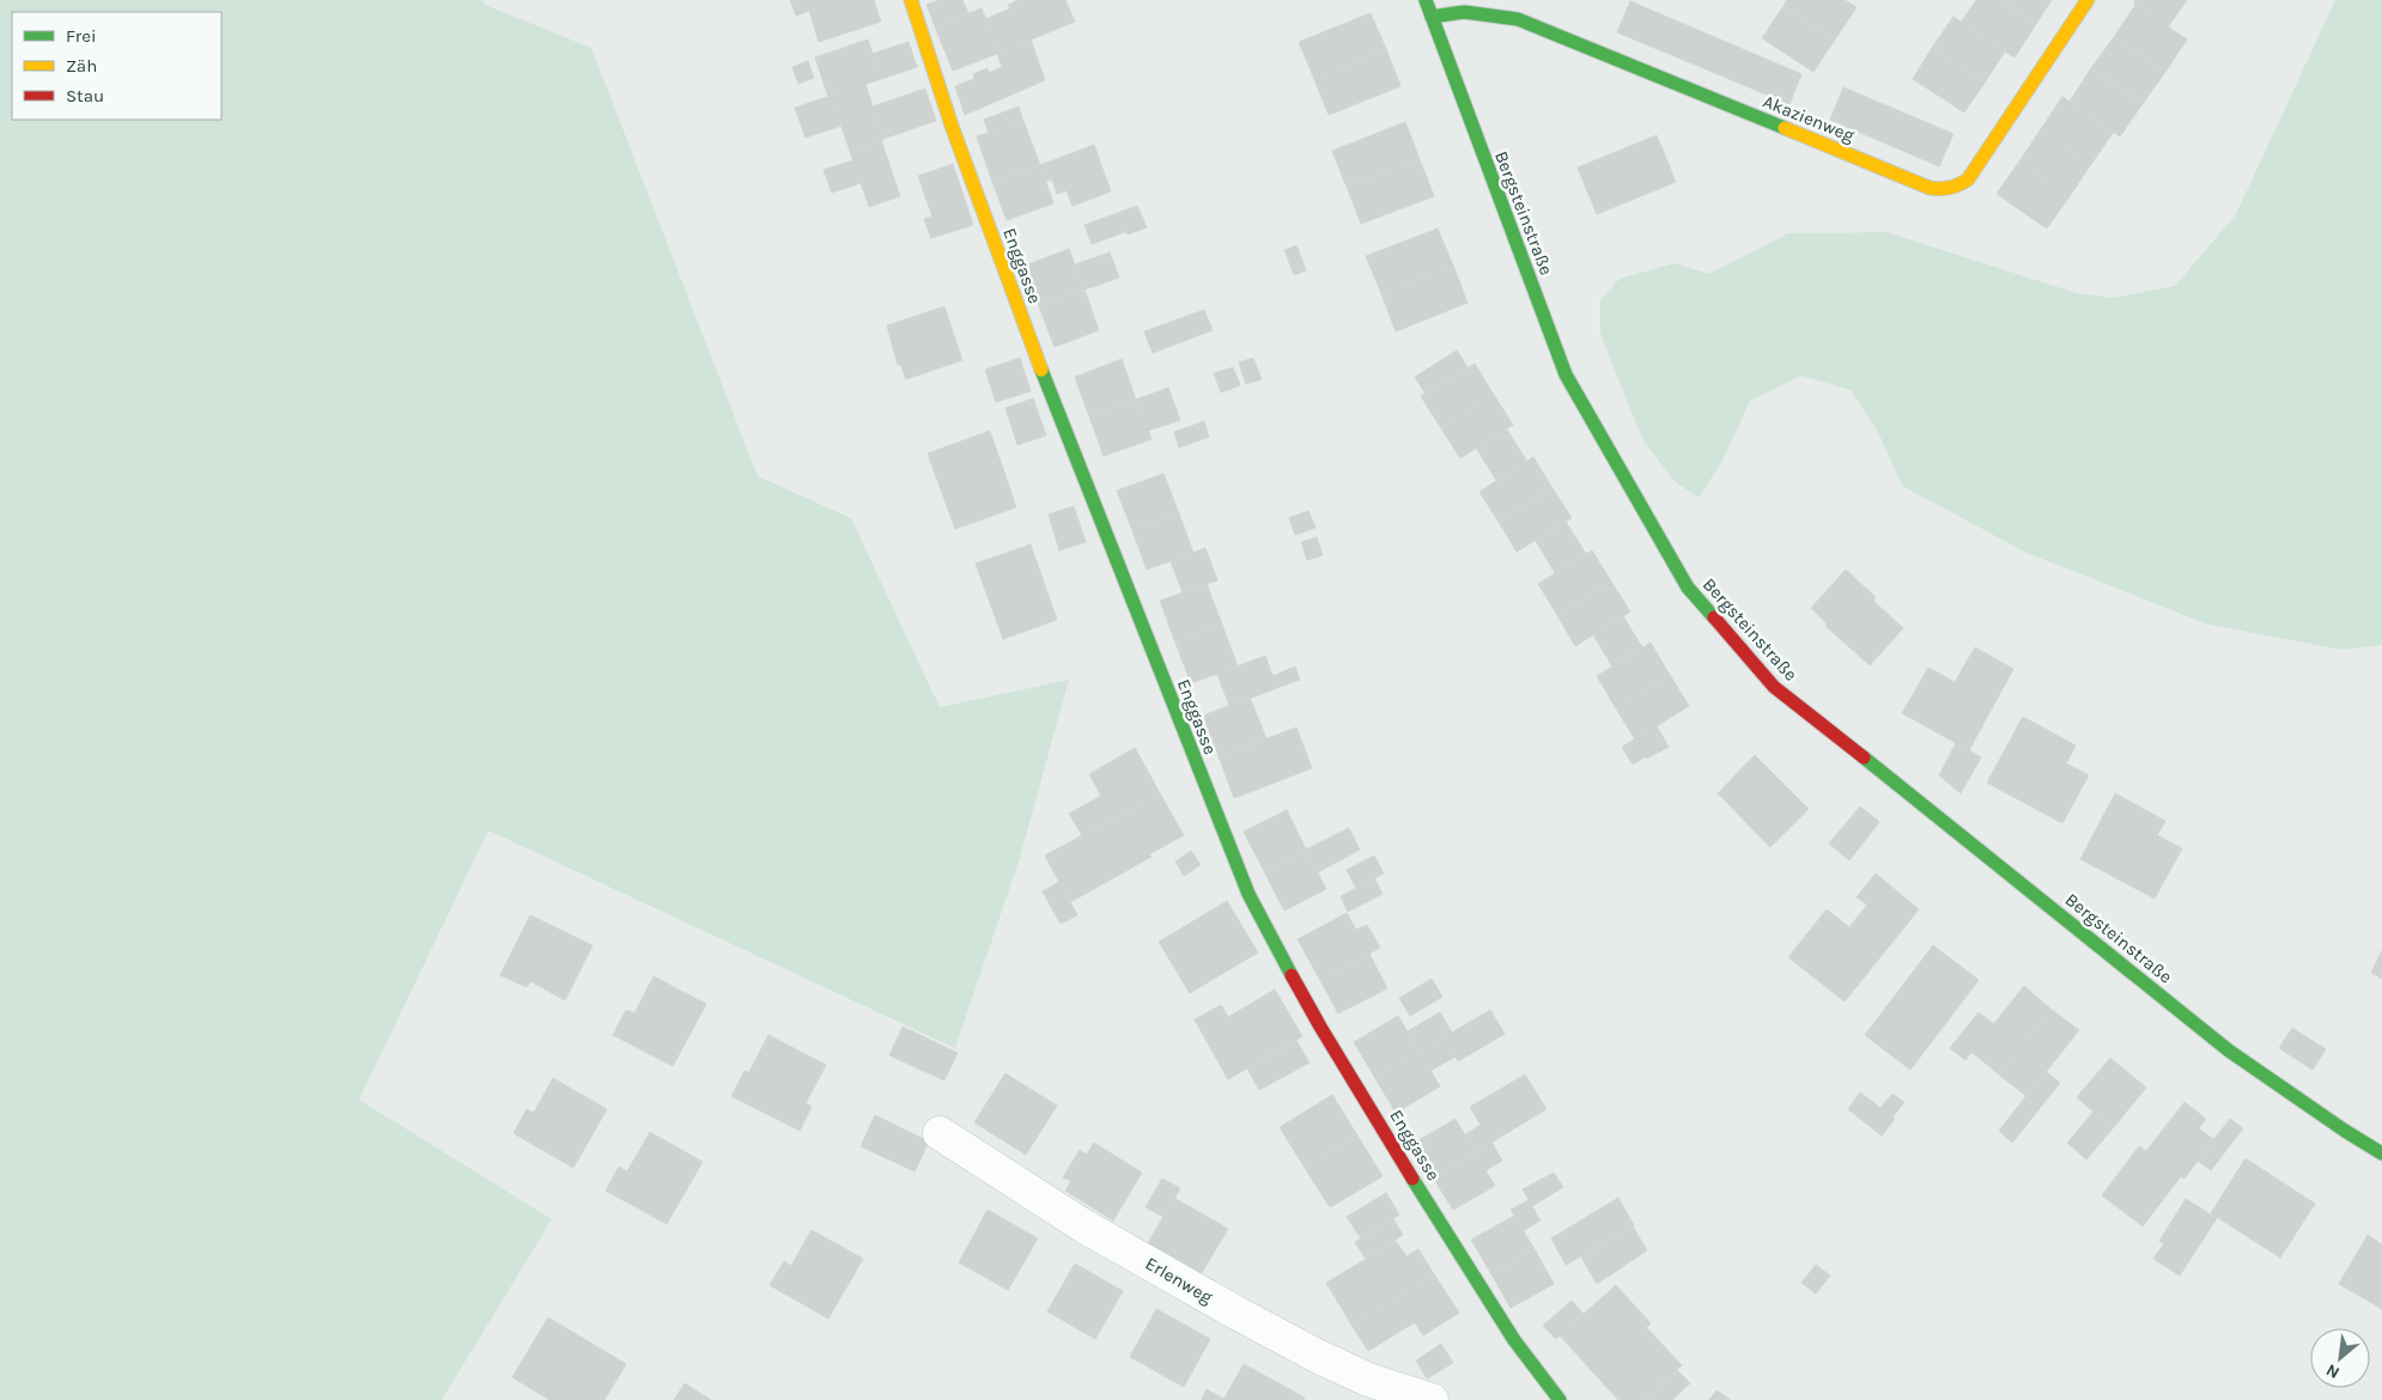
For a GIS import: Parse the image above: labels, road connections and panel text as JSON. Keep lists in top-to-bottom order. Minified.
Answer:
{"streets":{"street":["Akazienweg","Bergsteinstraße","Enggasse","Erlenweg"]},"crossings":[["Akazienweg","Bergsteinstraße"]],"legend":["Frei","Zäh","Stau"],"north":"bottom left"}
